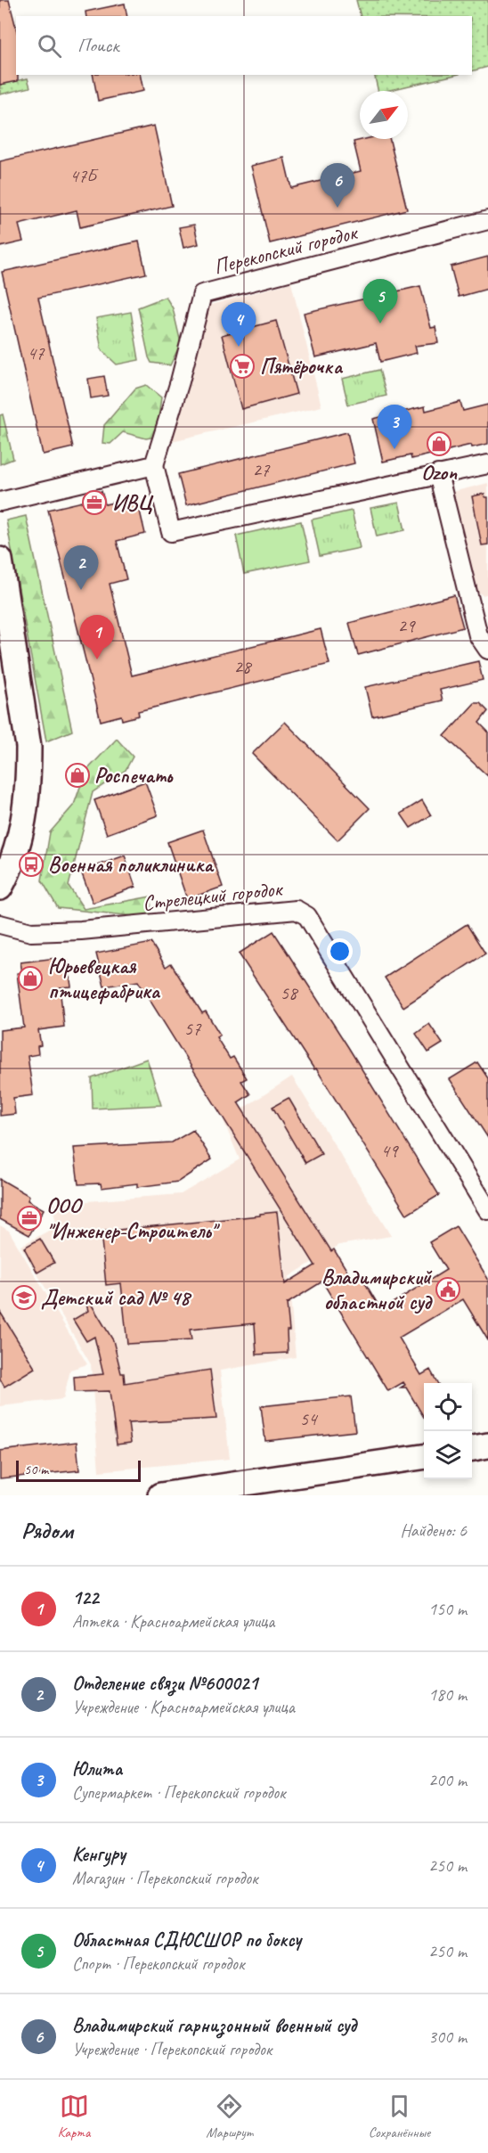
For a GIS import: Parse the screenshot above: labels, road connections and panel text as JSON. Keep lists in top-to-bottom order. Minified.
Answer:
{"streets":{"street":["Перекопский городок","Стрелецкий городок"]},"places":{"supermarket":["Пятёрочка"],"shop":["Ozon","Роспечать","Юрьевецкая птицефабрика"],"office":["ИВЦ","ООО \"Инженер-Строитель\""],"bus stop":["Военная поликлиника"],"public building":["Владимирский областной суд"],"school or university":["Детский сад № 48"]},"house_numbers":["47Б","47","27","29","28","58","57","49","54"],"scale_bar":"50 m","north":"top right","page":{"search":"Поиск","pins":["6","5","4","3","2","1"],"scale":"50 m","heading":["Рядом","Найдено: 6"],"list":[{"mark":"1","name":"122","note":"Аптека · Красноармейская улица","value":"150 m"},{"mark":"2","name":"Отделение связи №600021","note":"Учреждение · Красноармейская улица","value":"180 m"},{"mark":"3","name":"Юлита","note":"Супермаркет · Перекопский городок","value":"200 m"},{"mark":"4","name":"Кенгуру","note":"Магазин · Перекопский городок","value":"250 m"},{"mark":"5","name":"Областная СДЮСШОР по боксу","note":"Спорт · Перекопский городок","value":"250 m"},{"mark":"6","name":"Владимирский гарнизонный военный суд","note":"Учреждение · Перекопский городок","value":"300 m"}],"nav":["Карта","Маршрут","Сохранённые"]}}
